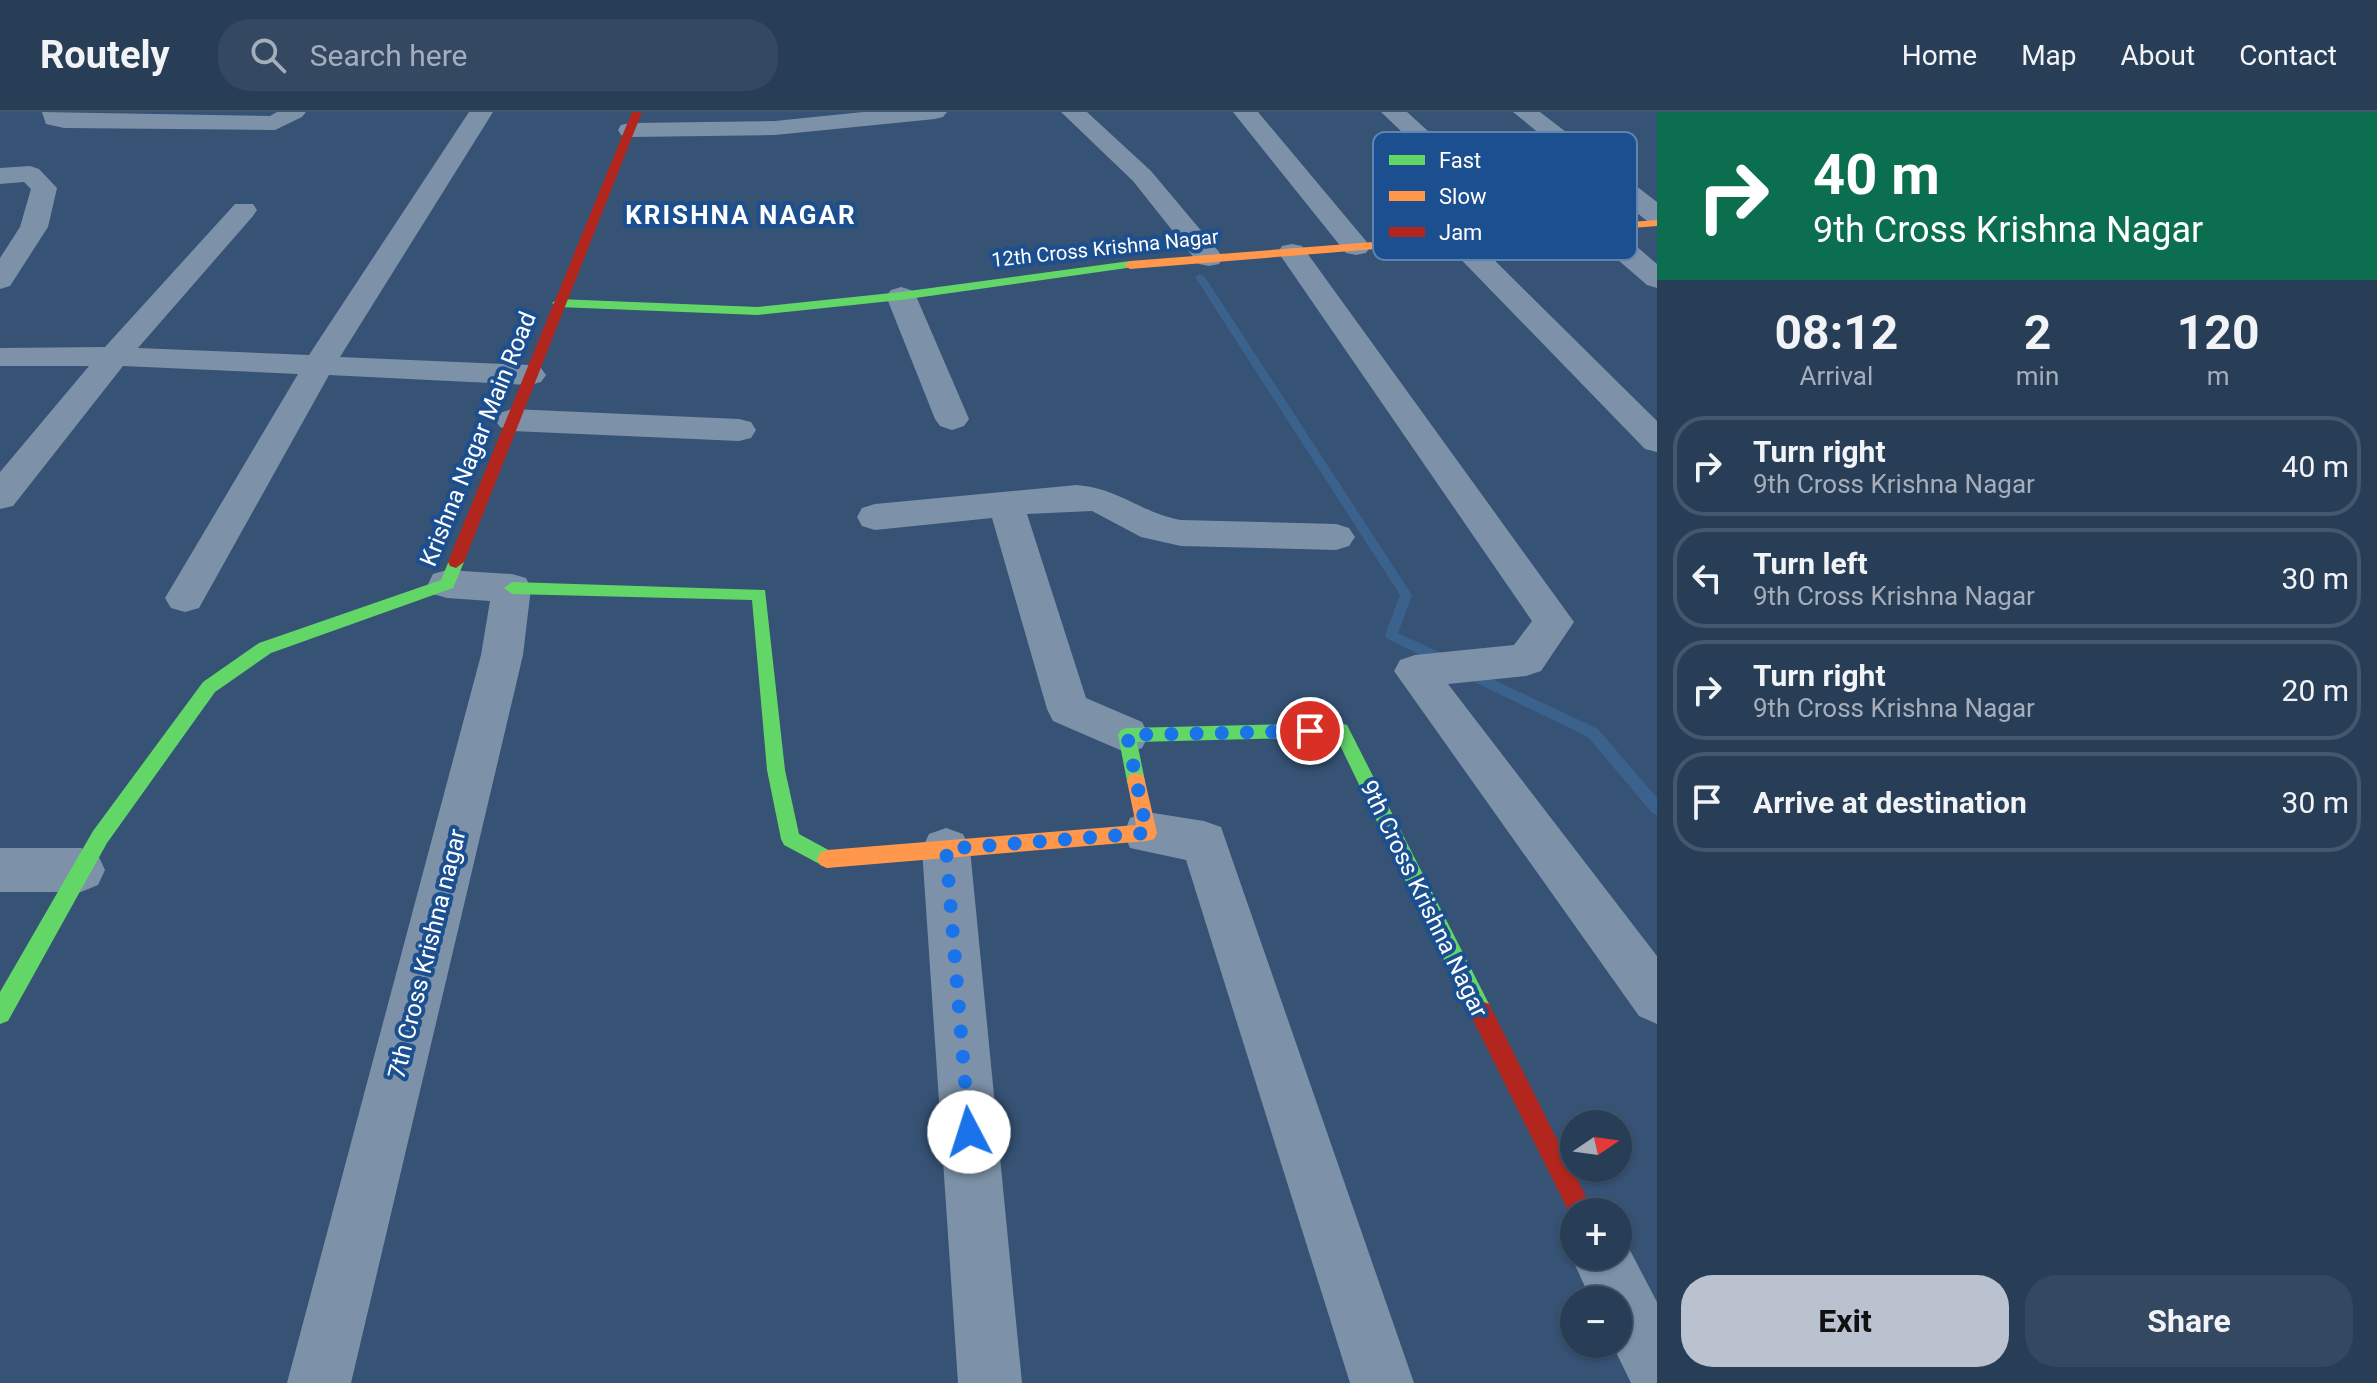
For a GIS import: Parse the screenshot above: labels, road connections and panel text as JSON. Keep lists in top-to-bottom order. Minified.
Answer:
{"streets":{"street":["12th Cross Krishna Nagar","Krishna Nagar Main Road","9th Cross Krishna Nagar","7th Cross Krishna nagar"]},"crossings":[["12th Cross Krishna Nagar","Krishna Nagar Main Road"]],"districts":["KRISHNA NAGAR"],"legend":["Fast","Slow","Jam"],"north":"right","page":{"header":"Routely","search":"Search here","nav":["Home","Map","About","Contact"],"turn":["40 m","9th Cross Krishna Nagar"],"eta":["08:12","Arrival","2","min","120","m"],"list":[{"name":"Turn right","note":"9th Cross Krishna Nagar","value":"40 m"},{"name":"Turn left","note":"9th Cross Krishna Nagar","value":"30 m"},{"name":"Turn right","note":"9th Cross Krishna Nagar","value":"20 m"},{"name":"Arrive at destination","value":"30 m"}],"map_buttons":["+","−"],"buttons":["Exit","Share"]}}
